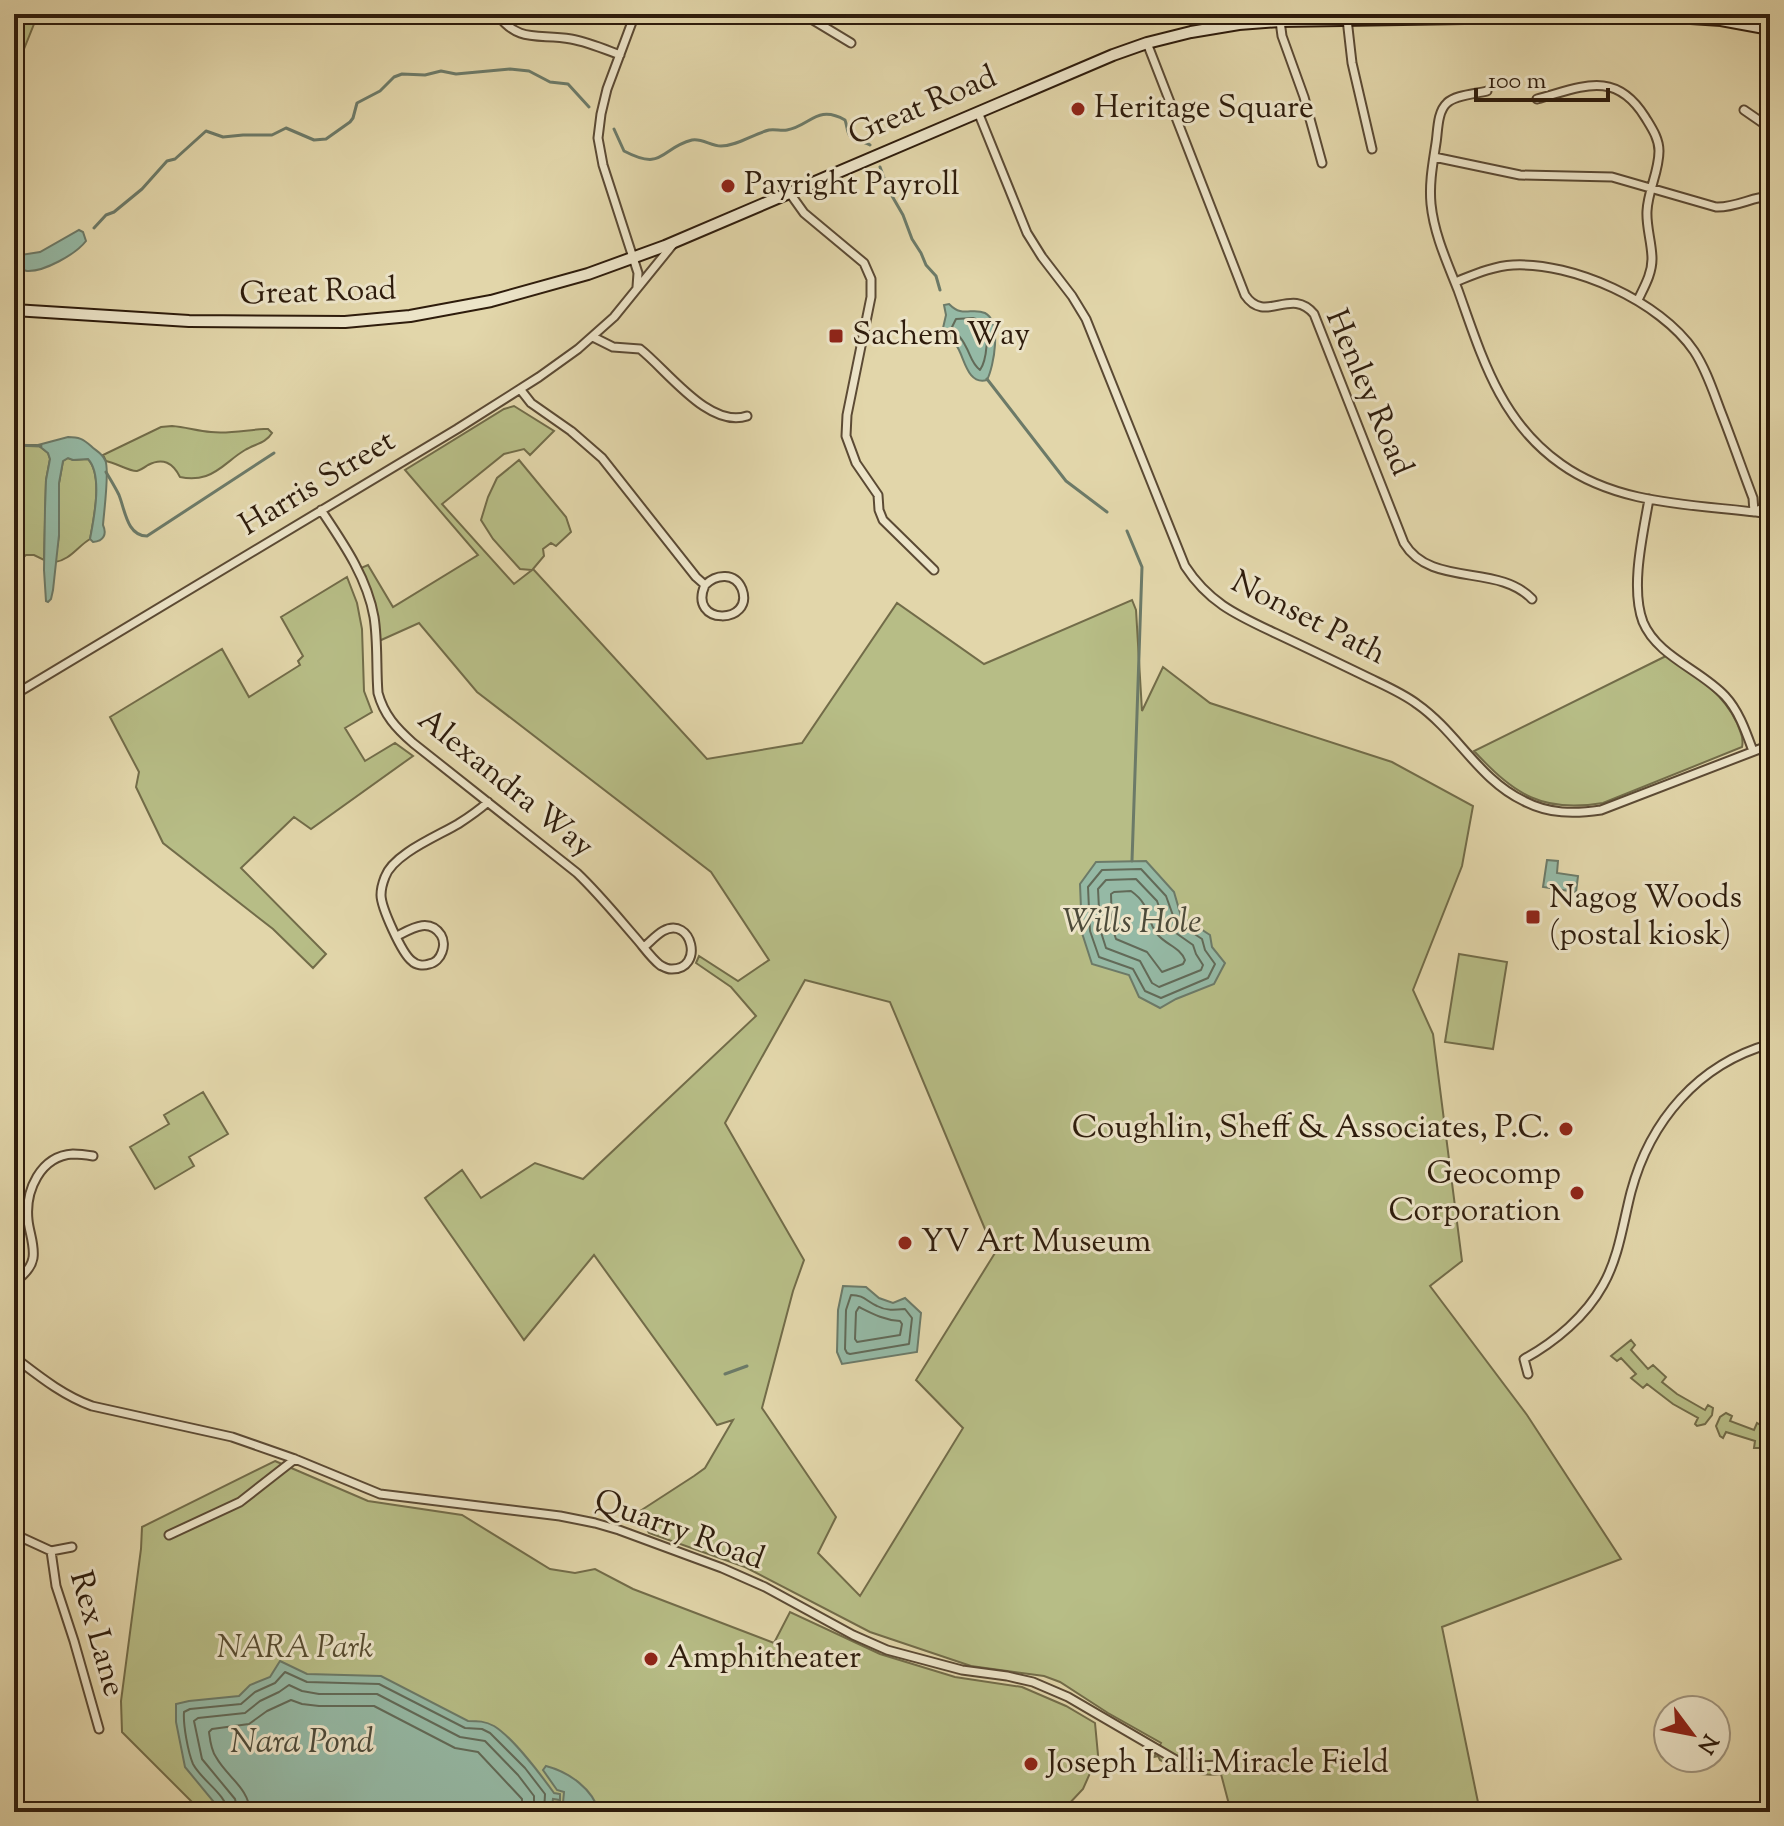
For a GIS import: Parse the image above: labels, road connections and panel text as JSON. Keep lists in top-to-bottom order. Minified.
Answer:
{"streets":{"main road":["Great Road"],"street":["Henley Road","Harris Street","Nonset Path","Alexandra Way","Quarry Road","Rex Lane"]},"crossings":[["Great Road","Henley Road"],["Great Road","Harris Street"],["Great Road","Nonset Path"],["Harris Street","Alexandra Way"]],"water":["Wills Hole","Nara Pond"],"parks":["NARA Park"],"places":{"other":["Heritage Square","Payright Payroll","Coughlin, Sheff & Associates, P.C.","Geocomp Corporation","YV Art Museum","Amphitheater","Joseph Lalli Miracle Field"],"transit":["Sachem Way","Nagog Woods (postal kiosk)"]},"scale_bar":"100 m","north":"bottom right"}
